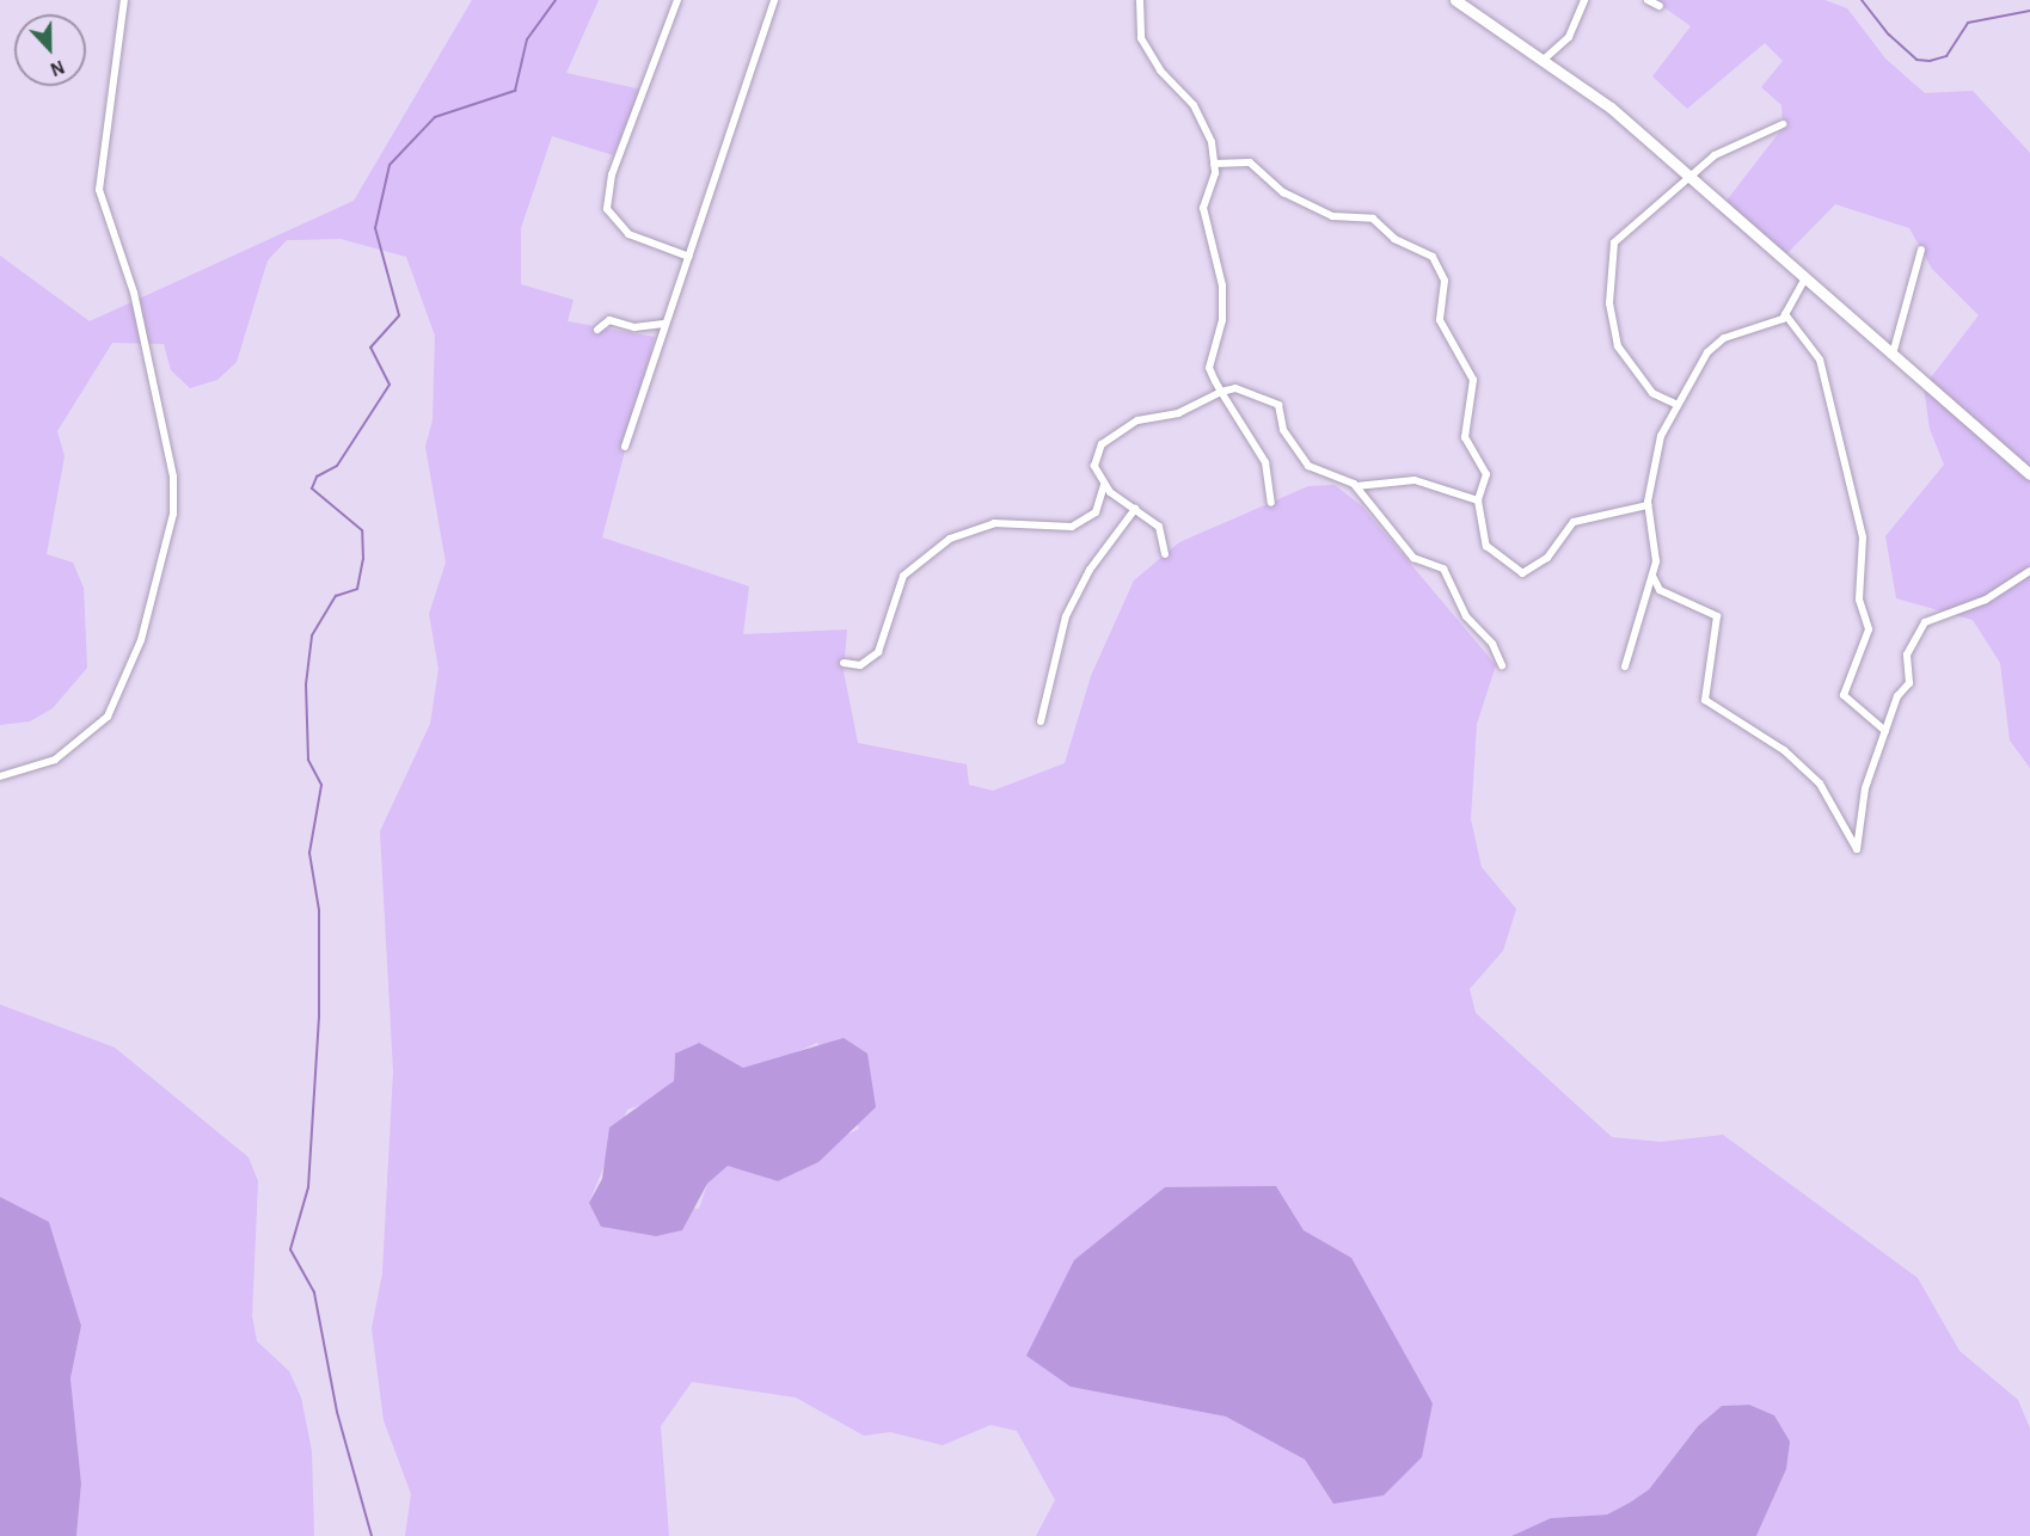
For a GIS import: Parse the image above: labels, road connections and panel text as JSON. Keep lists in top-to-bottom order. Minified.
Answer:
{"north":"bottom"}
